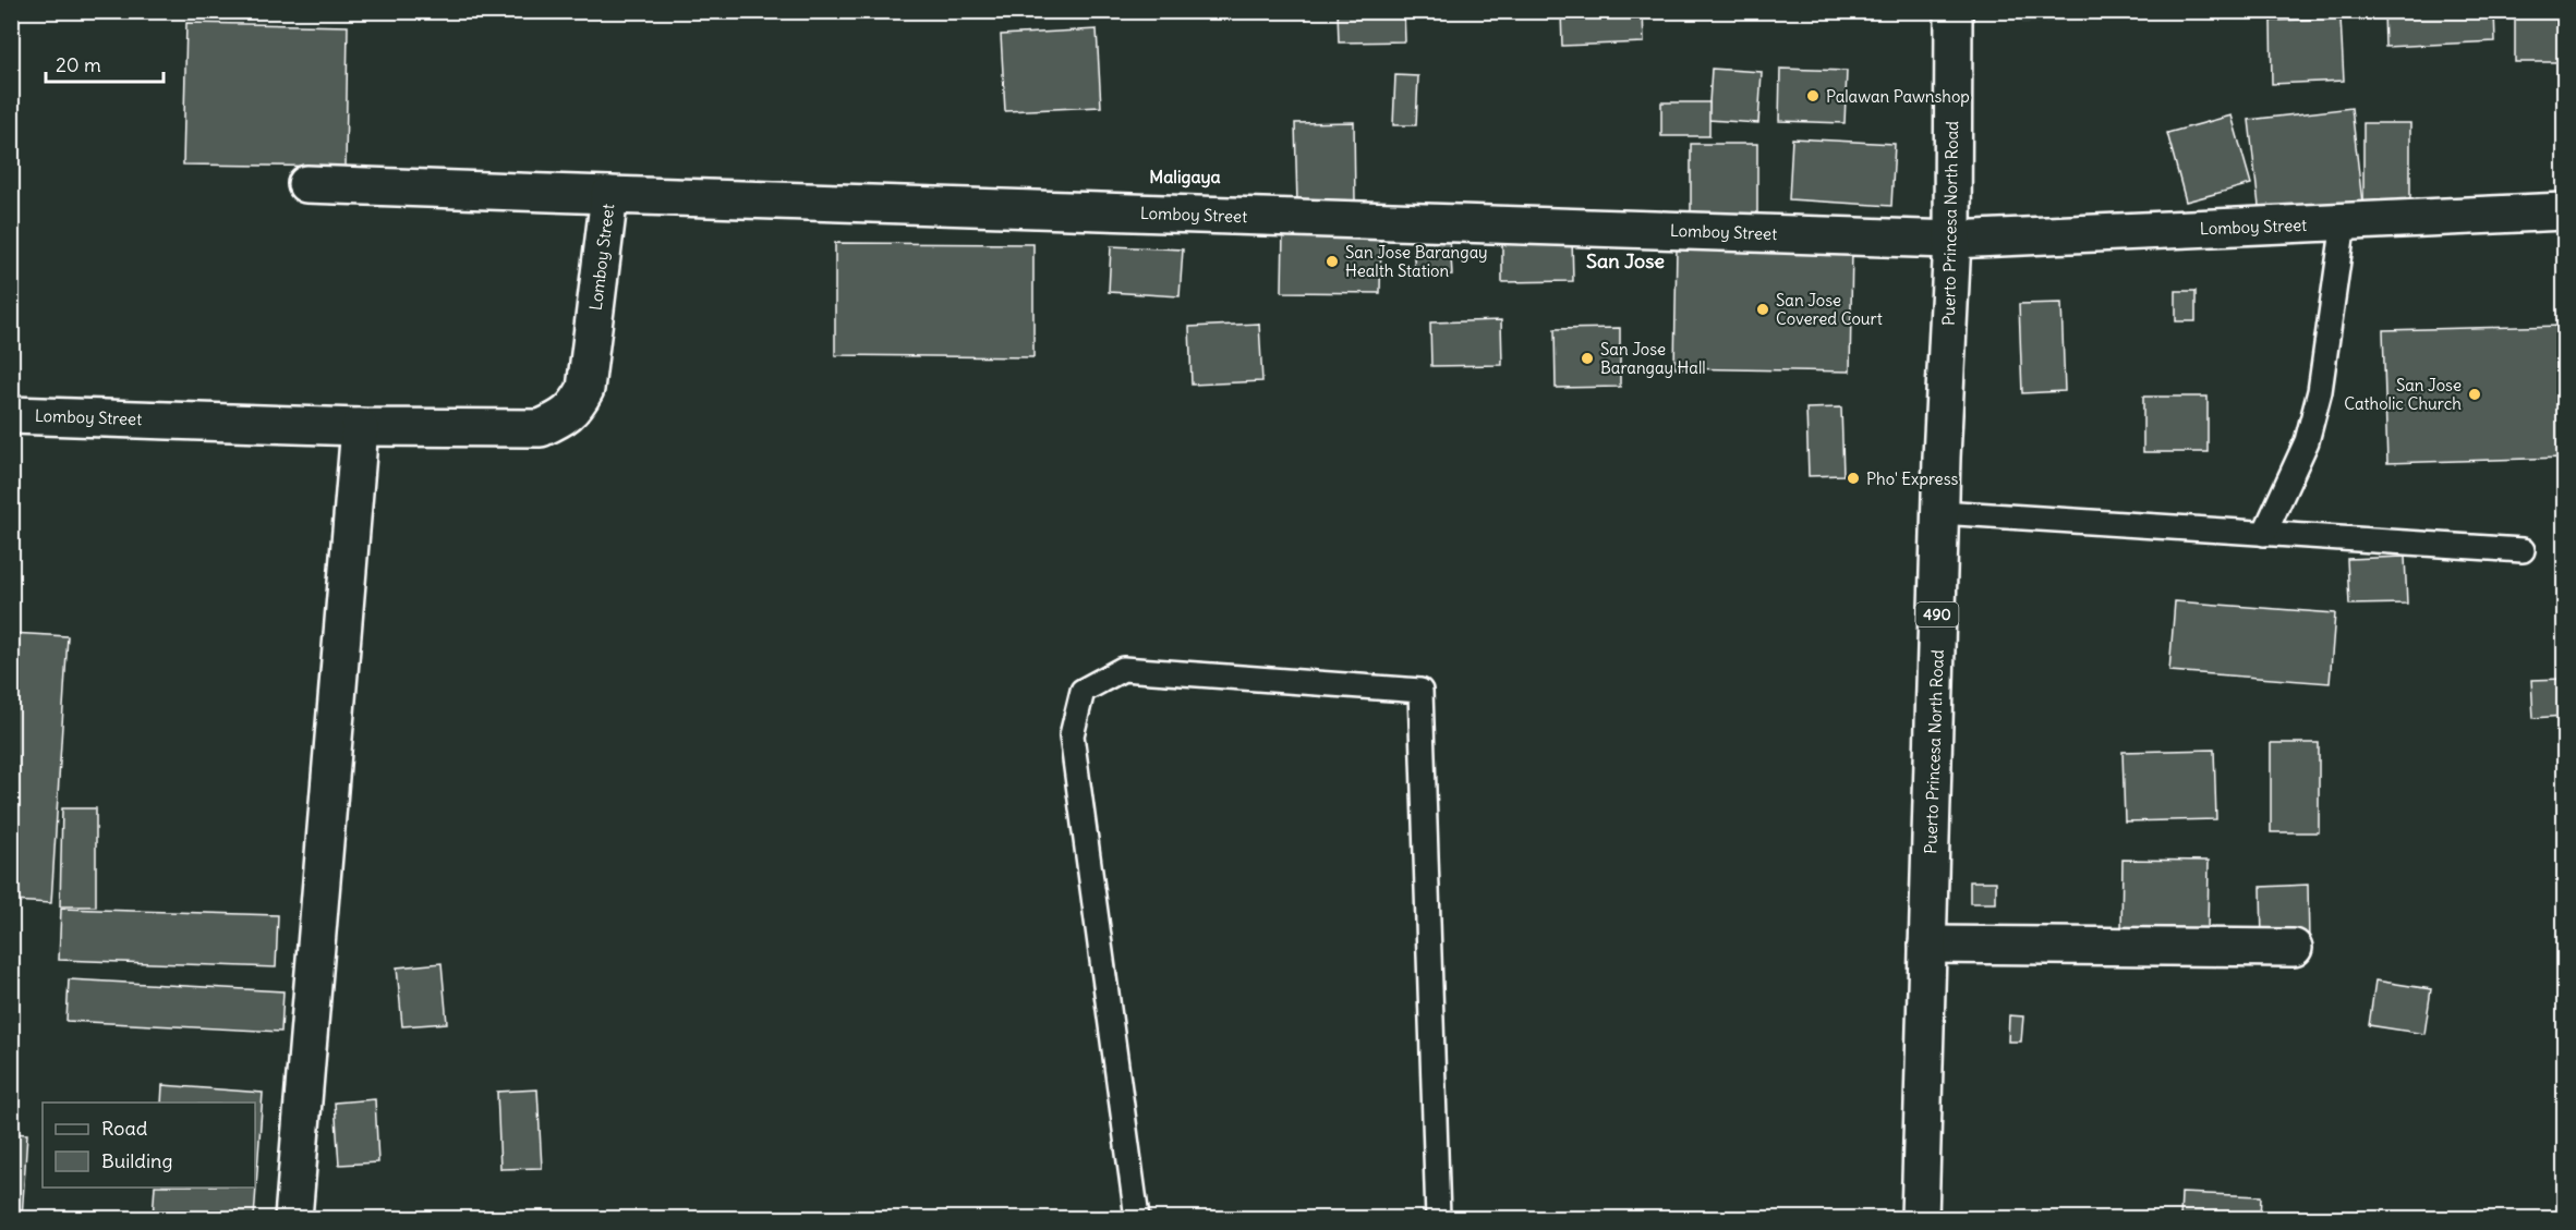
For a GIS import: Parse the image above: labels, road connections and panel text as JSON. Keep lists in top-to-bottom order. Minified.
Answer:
{"streets":{"street":["Lomboy Street","Puerto Princesa North Road","490"]},"crossings":[["Lomboy Street","Puerto Princesa North Road"]],"districts":["Maligaya","San Jose"],"places":["Palawan Pawnshop","San Jose Barangay Health Station","San Jose Covered Court","San Jose Barangay Hall","San Jose Catholic Church","Pho' Express"],"legend":["Road","Building"],"scale_bar":"20 m"}
